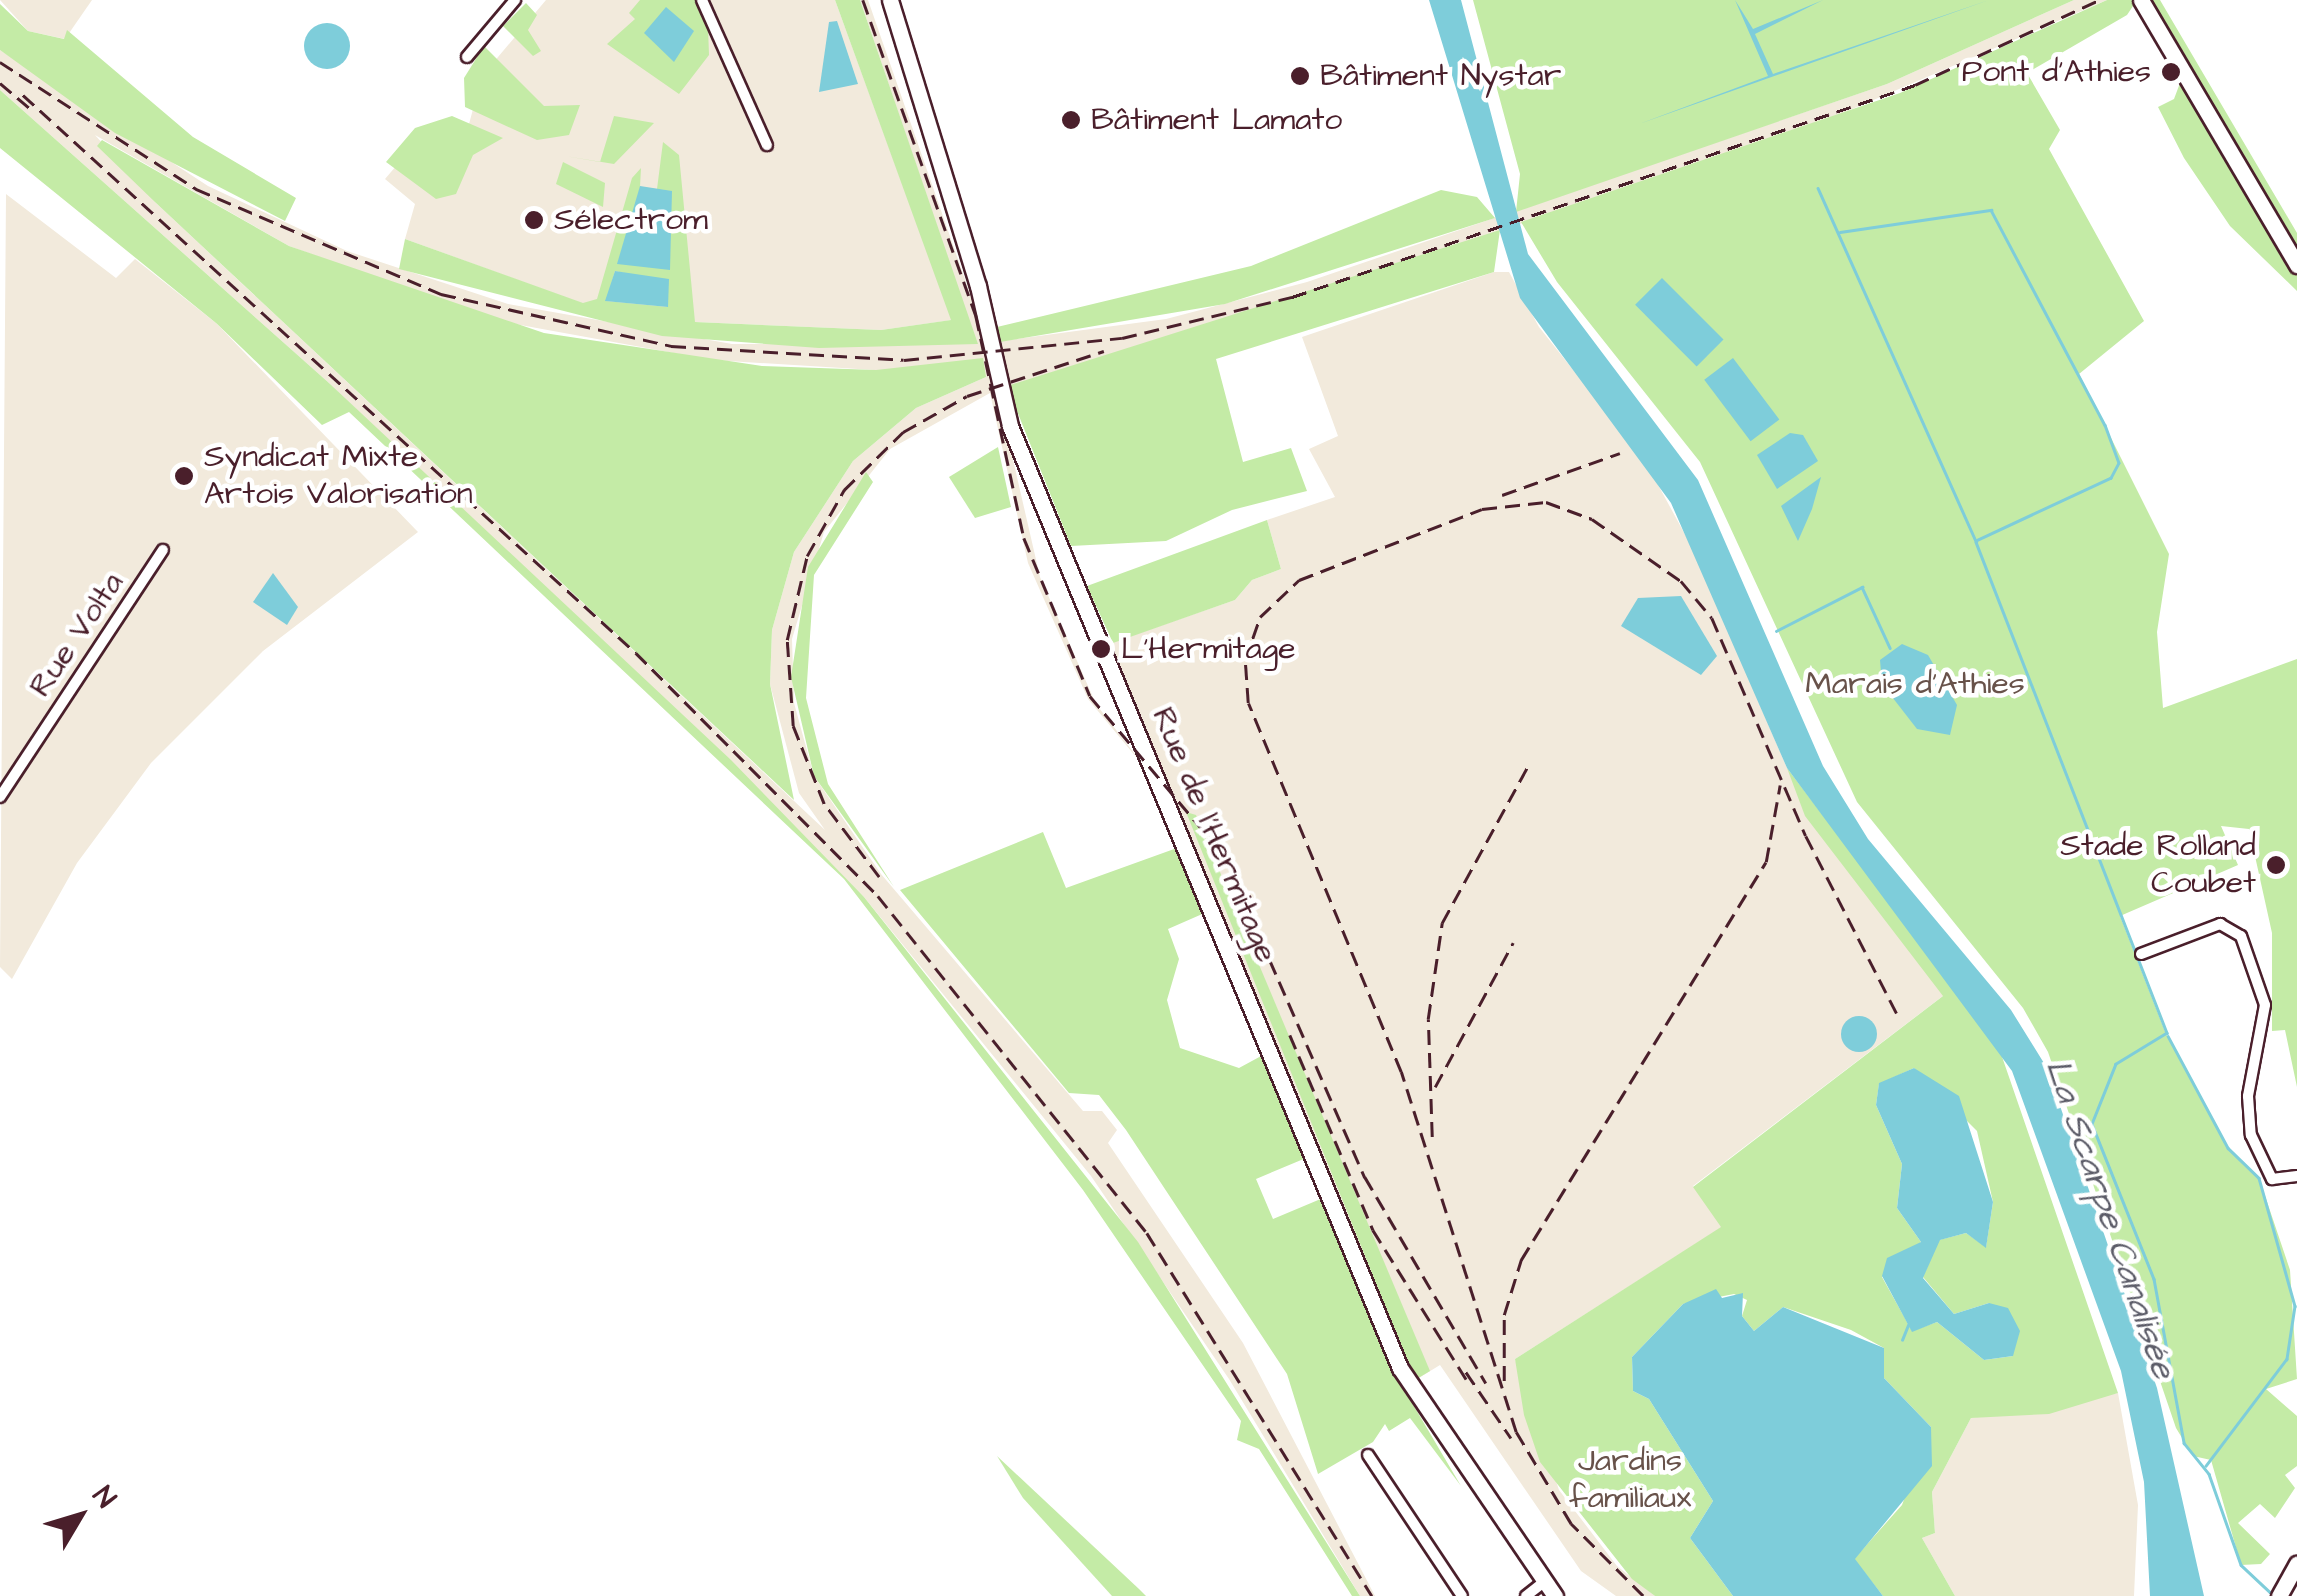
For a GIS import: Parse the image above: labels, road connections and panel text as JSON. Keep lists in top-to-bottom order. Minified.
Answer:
{"streets":{"street":["Rue Volta","Rue de l'Hermitage"]},"water":["La Scarpe Canalisée"],"parks":["Marais d'Athies","Jardins familiaux"],"places":["Pont d'Athies","Bâtiment Nystar","Bâtiment Lamato","Sélectrom","Syndicat Mixte Artois Valorisation","L'Hermitage","Stade Rolland Coubet"],"north":"top right"}
